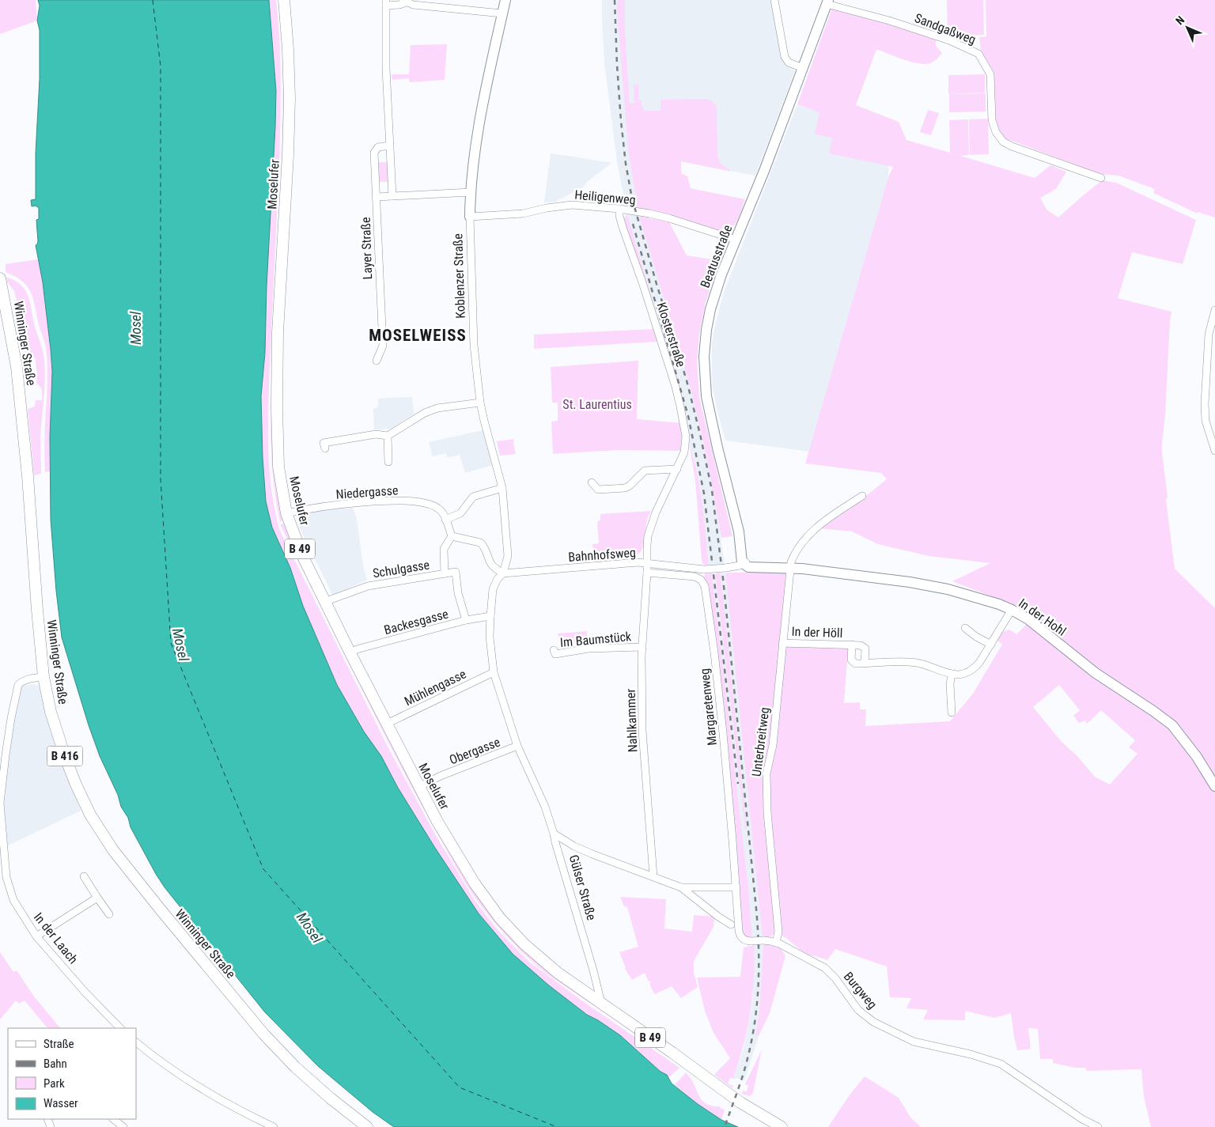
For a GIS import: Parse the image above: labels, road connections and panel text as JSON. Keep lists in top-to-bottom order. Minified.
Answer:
{"streets":{"main road":["Moselufer","Winninger Straße","B 49","B 416"],"street":["Sandgaßweg","Heiligenweg","Layer Straße","Beatusstraße","Koblenzer Straße","Klosterstraße","Niedergasse","Bahnhofsweg","Schulgasse","In der Hohl","Backesgasse","In der Höll","Im Baumstück","Mühlengasse","Margaretenweg","Nahlkammer","Unterbreitweg","Obergasse","Gülser Straße","In der Laach","Burgweg"]},"crossings":[["Sandgaßweg","Beatusstraße"],["Moselufer","Niedergasse"],["Moselufer","B 49"],["Moselufer","Schulgasse"],["Moselufer","Backesgasse"],["Moselufer","Mühlengasse"],["Moselufer","Obergasse"],["Moselufer","Gülser Straße"],["Heiligenweg","Beatusstraße"],["Heiligenweg","Koblenzer Straße"],["Heiligenweg","Klosterstraße"],["Beatusstraße","Bahnhofsweg"],["Beatusstraße","In der Hohl"],["Koblenzer Straße","Bahnhofsweg"],["Koblenzer Straße","Gülser Straße"],["Klosterstraße","Bahnhofsweg"],["Klosterstraße","Nahlkammer"],["Winninger Straße","In der Laach"],["B 49","Gülser Straße"],["Bahnhofsweg","In der Hohl"],["Bahnhofsweg","Nahlkammer"],["Bahnhofsweg","Gülser Straße"],["In der Hohl","Unterbreitweg"],["Backesgasse","Gülser Straße"],["In der Höll","Unterbreitweg"],["Im Baumstück","Nahlkammer"],["Mühlengasse","Gülser Straße"],["Margaretenweg","Nahlkammer"],["Margaretenweg","Burgweg"],["Unterbreitweg","Burgweg"],["Obergasse","Gülser Straße"]],"districts":["MOSELWEISS"],"water":["Mosel"],"parks":["St. Laurentius"],"legend":["Straße","Bahn","Park","Wasser"],"north":"top left"}
